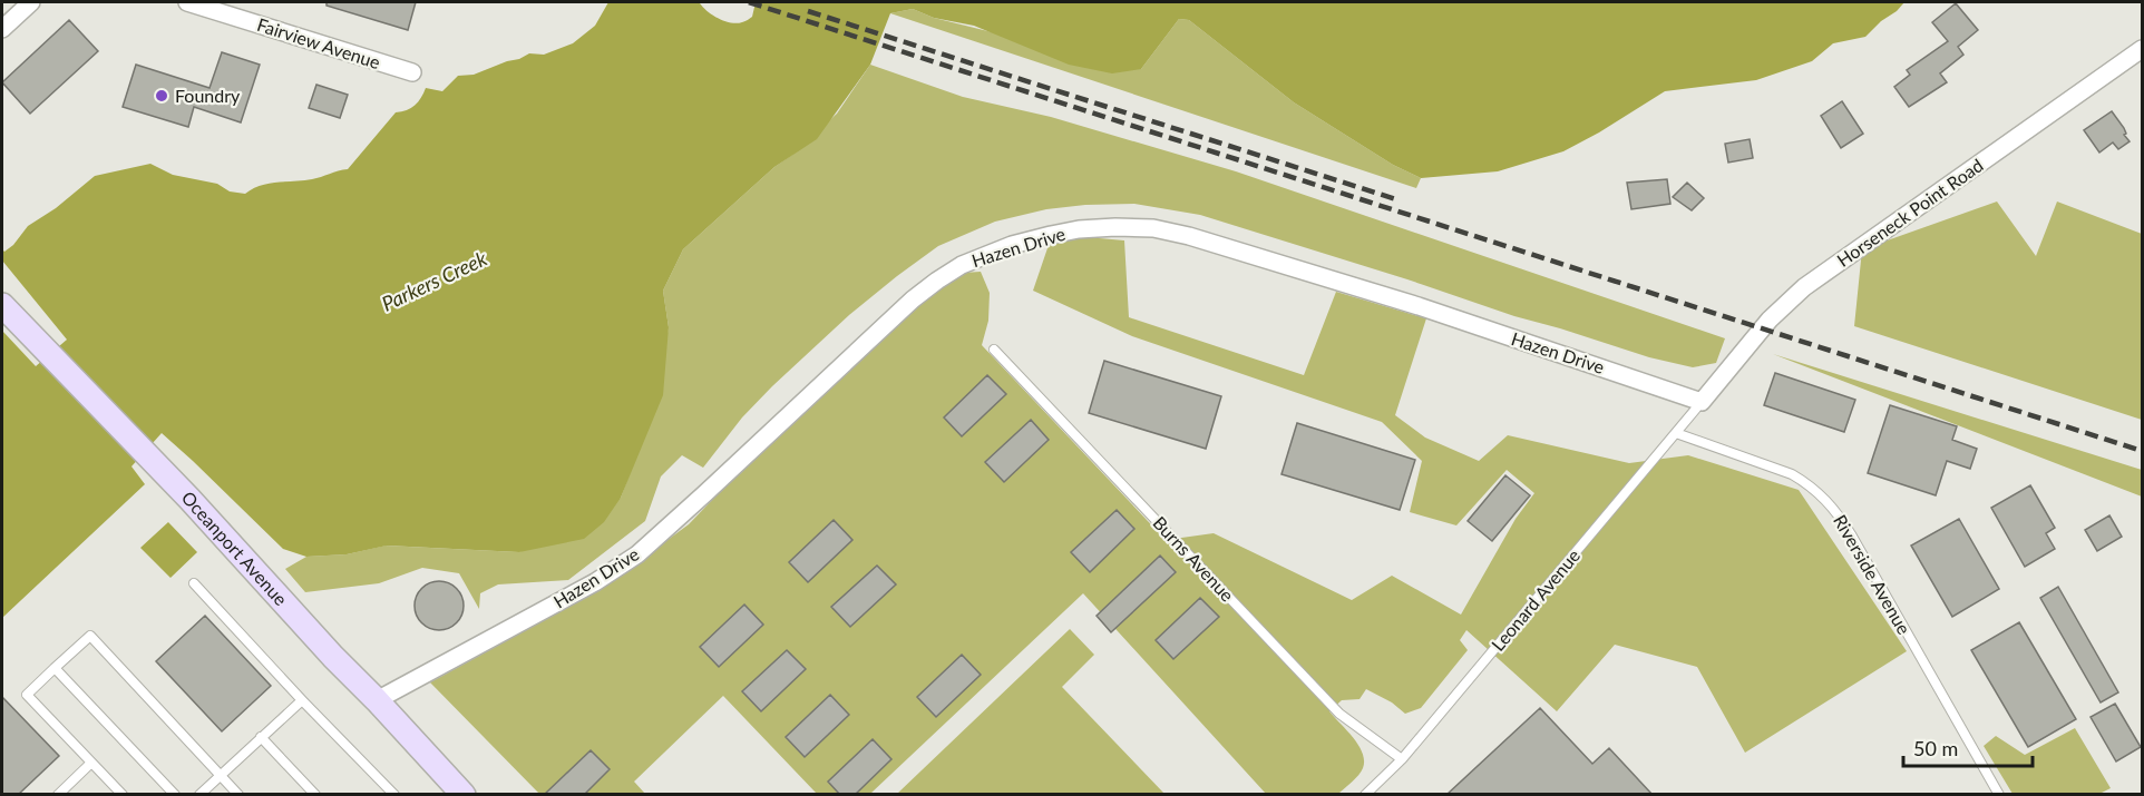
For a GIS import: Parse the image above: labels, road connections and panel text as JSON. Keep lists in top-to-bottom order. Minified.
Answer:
{"streets":{"main road":["Oceanport Avenue"],"street":["Fairview Avenue","Horseneck Point Road","Hazen Drive"],"lane":["Burns Avenue","Riverside Avenue","Leonard Avenue"]},"crossings":[["Horseneck Point Road","Hazen Drive"],["Horseneck Point Road","Leonard Avenue"],["Hazen Drive","Oceanport Avenue"],["Hazen Drive","Leonard Avenue"],["Burns Avenue","Leonard Avenue"],["Riverside Avenue","Leonard Avenue"]],"water":["Parkers Creek"],"places":["Foundry"],"scale_bar":"50 m"}
